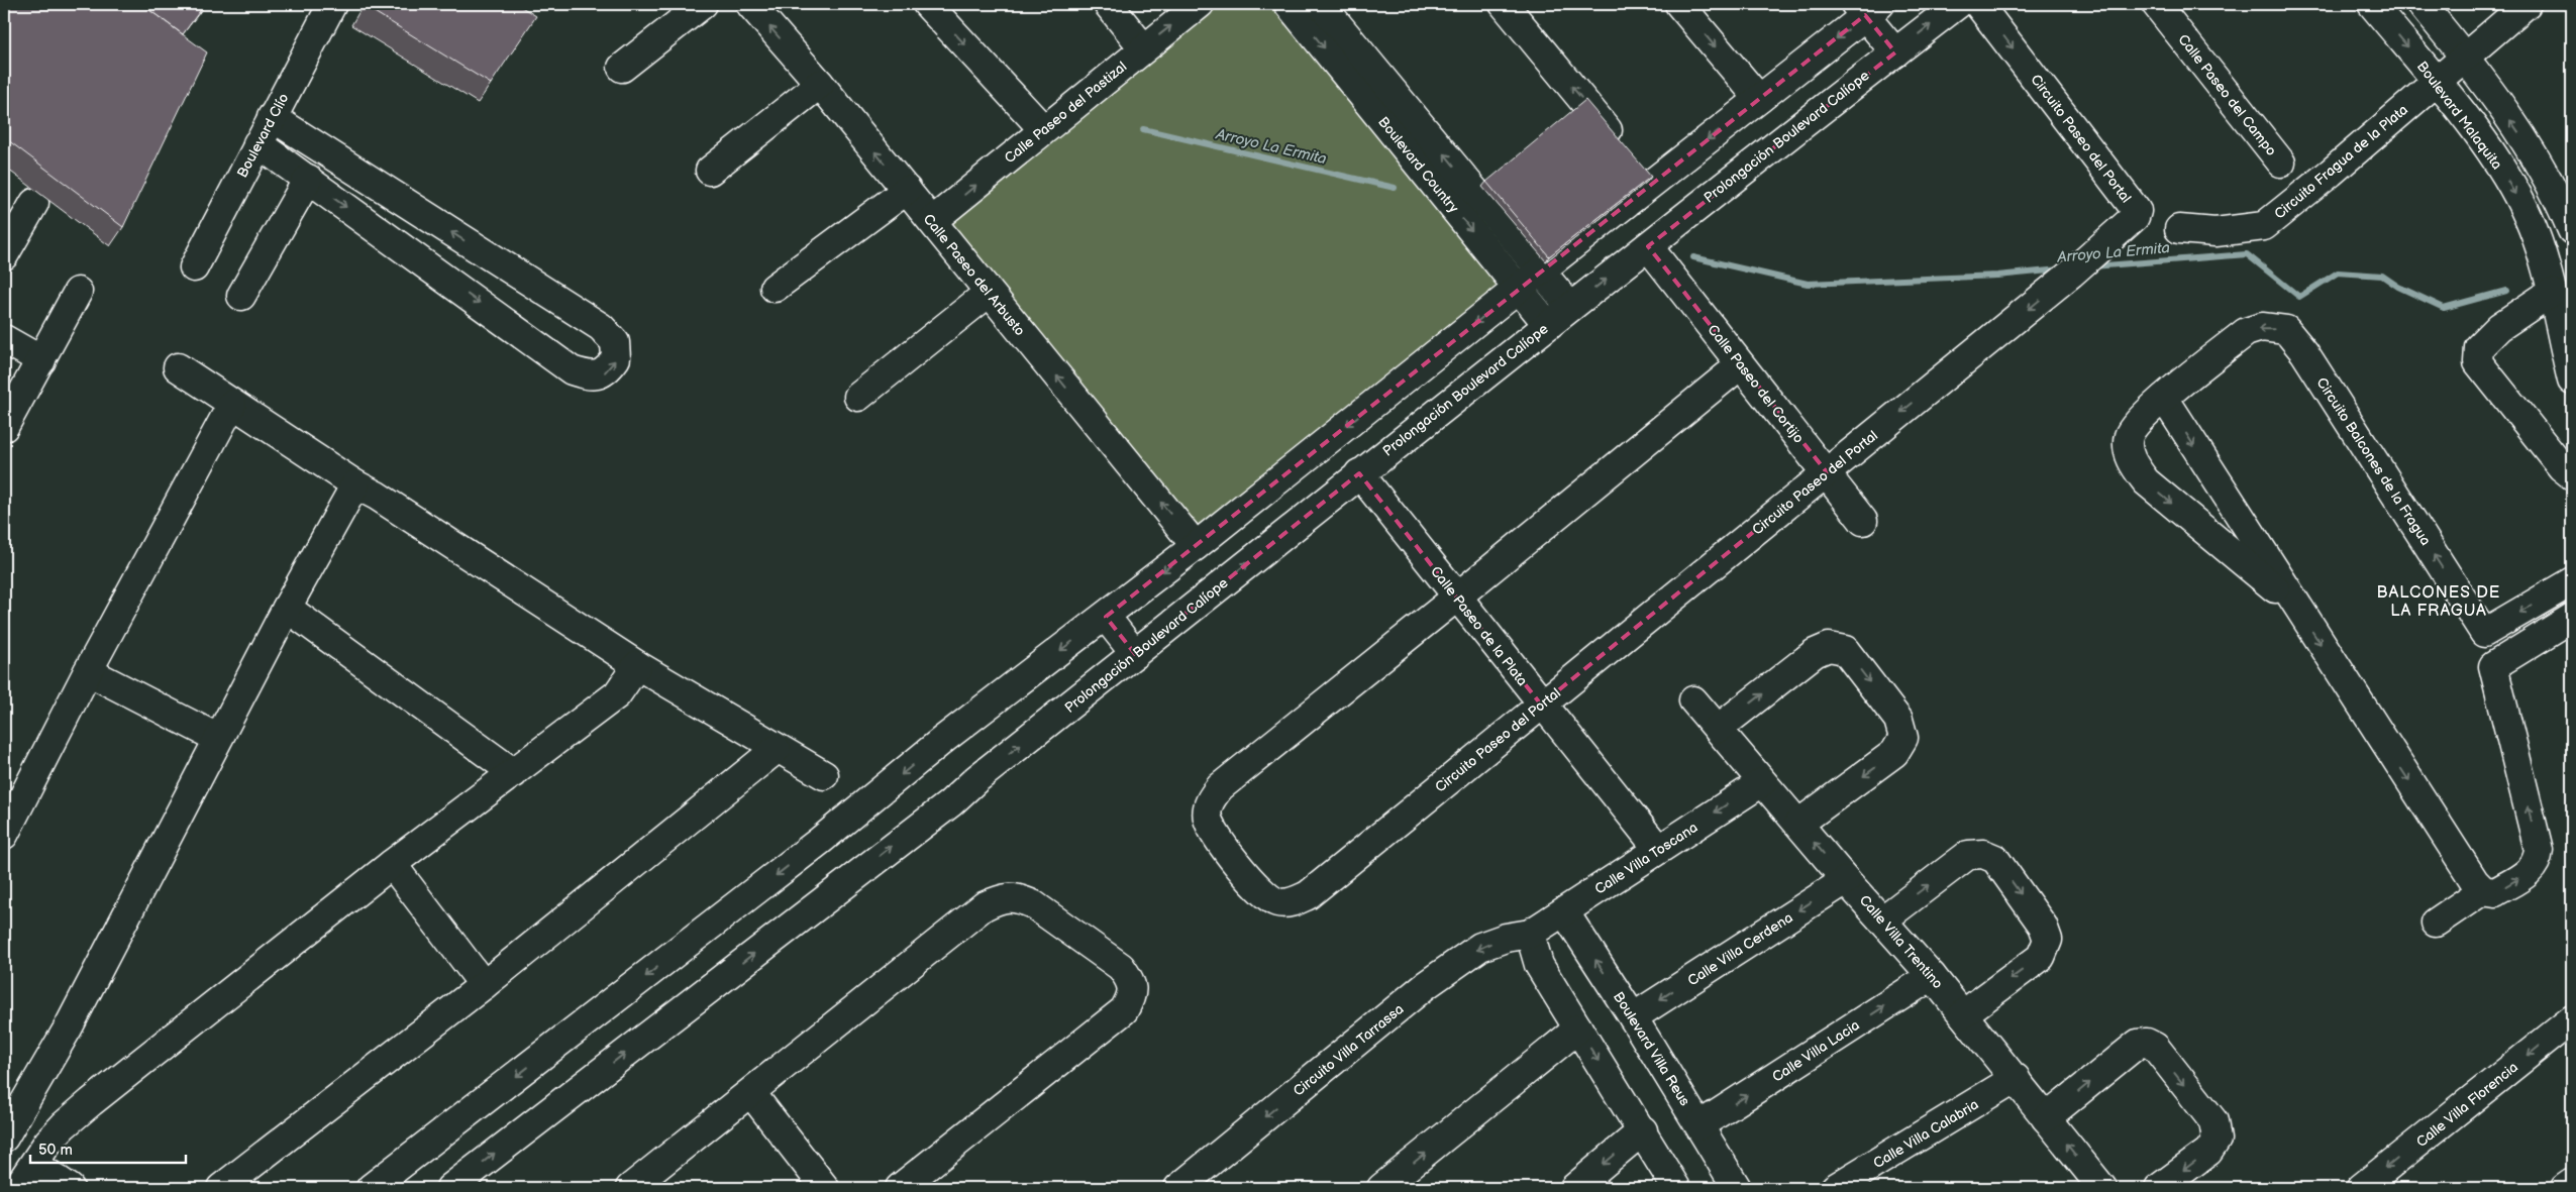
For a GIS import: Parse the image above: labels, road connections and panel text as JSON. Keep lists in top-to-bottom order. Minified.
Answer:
{"streets":{"street":["Calle Paseo del Campo","Calle Paseo del Pastizal","Boulevard Malaquita","Boulevard Clío","Prolongación Boulevard Calíope","Circuito Paseo del Portal","Circuito Fragua de la Plata","Boulevard Country","Calle Paseo del Arbusto","Calle Paseo del Cortijo","Circuito Balcones de la Fragua","Calle Paseo de la Plata","Calle Villa Toscana","Calle Villa Trentino","Calle Villa Cerdena","Boulevard Villa Reus","Circuito Villa Tarrassa","Calle Villa Lacia","Calle Villa Florencia","Calle Villa Calabria"]},"crossings":[["Calle Paseo del Pastizal","Calle Paseo del Arbusto"],["Boulevard Malaquita","Circuito Fragua de la Plata"],["Prolongación Boulevard Calíope","Boulevard Country"],["Prolongación Boulevard Calíope","Calle Paseo del Cortijo"],["Prolongación Boulevard Calíope","Calle Paseo de la Plata"],["Circuito Paseo del Portal","Calle Paseo del Cortijo"],["Circuito Paseo del Portal","Calle Paseo de la Plata"],["Calle Paseo de la Plata","Calle Villa Toscana"],["Calle Villa Toscana","Calle Villa Trentino"],["Calle Villa Toscana","Boulevard Villa Reus"],["Calle Villa Toscana","Circuito Villa Tarrassa"],["Calle Villa Trentino","Calle Villa Cerdena"],["Calle Villa Trentino","Calle Villa Lacia"],["Calle Villa Trentino","Calle Villa Calabria"],["Calle Villa Cerdena","Boulevard Villa Reus"],["Boulevard Villa Reus","Calle Villa Lacia"]],"one_way":["Calle Paseo del Pastizal","Calle Paseo del Arbusto","Calle Villa Toscana","Calle Villa Cerdena","Calle Villa Lacia","Calle Villa Florencia"],"districts":["BALCONES DE LA FRAGUA"],"water":["Arroyo La Ermita"],"scale_bar":"50 m"}
